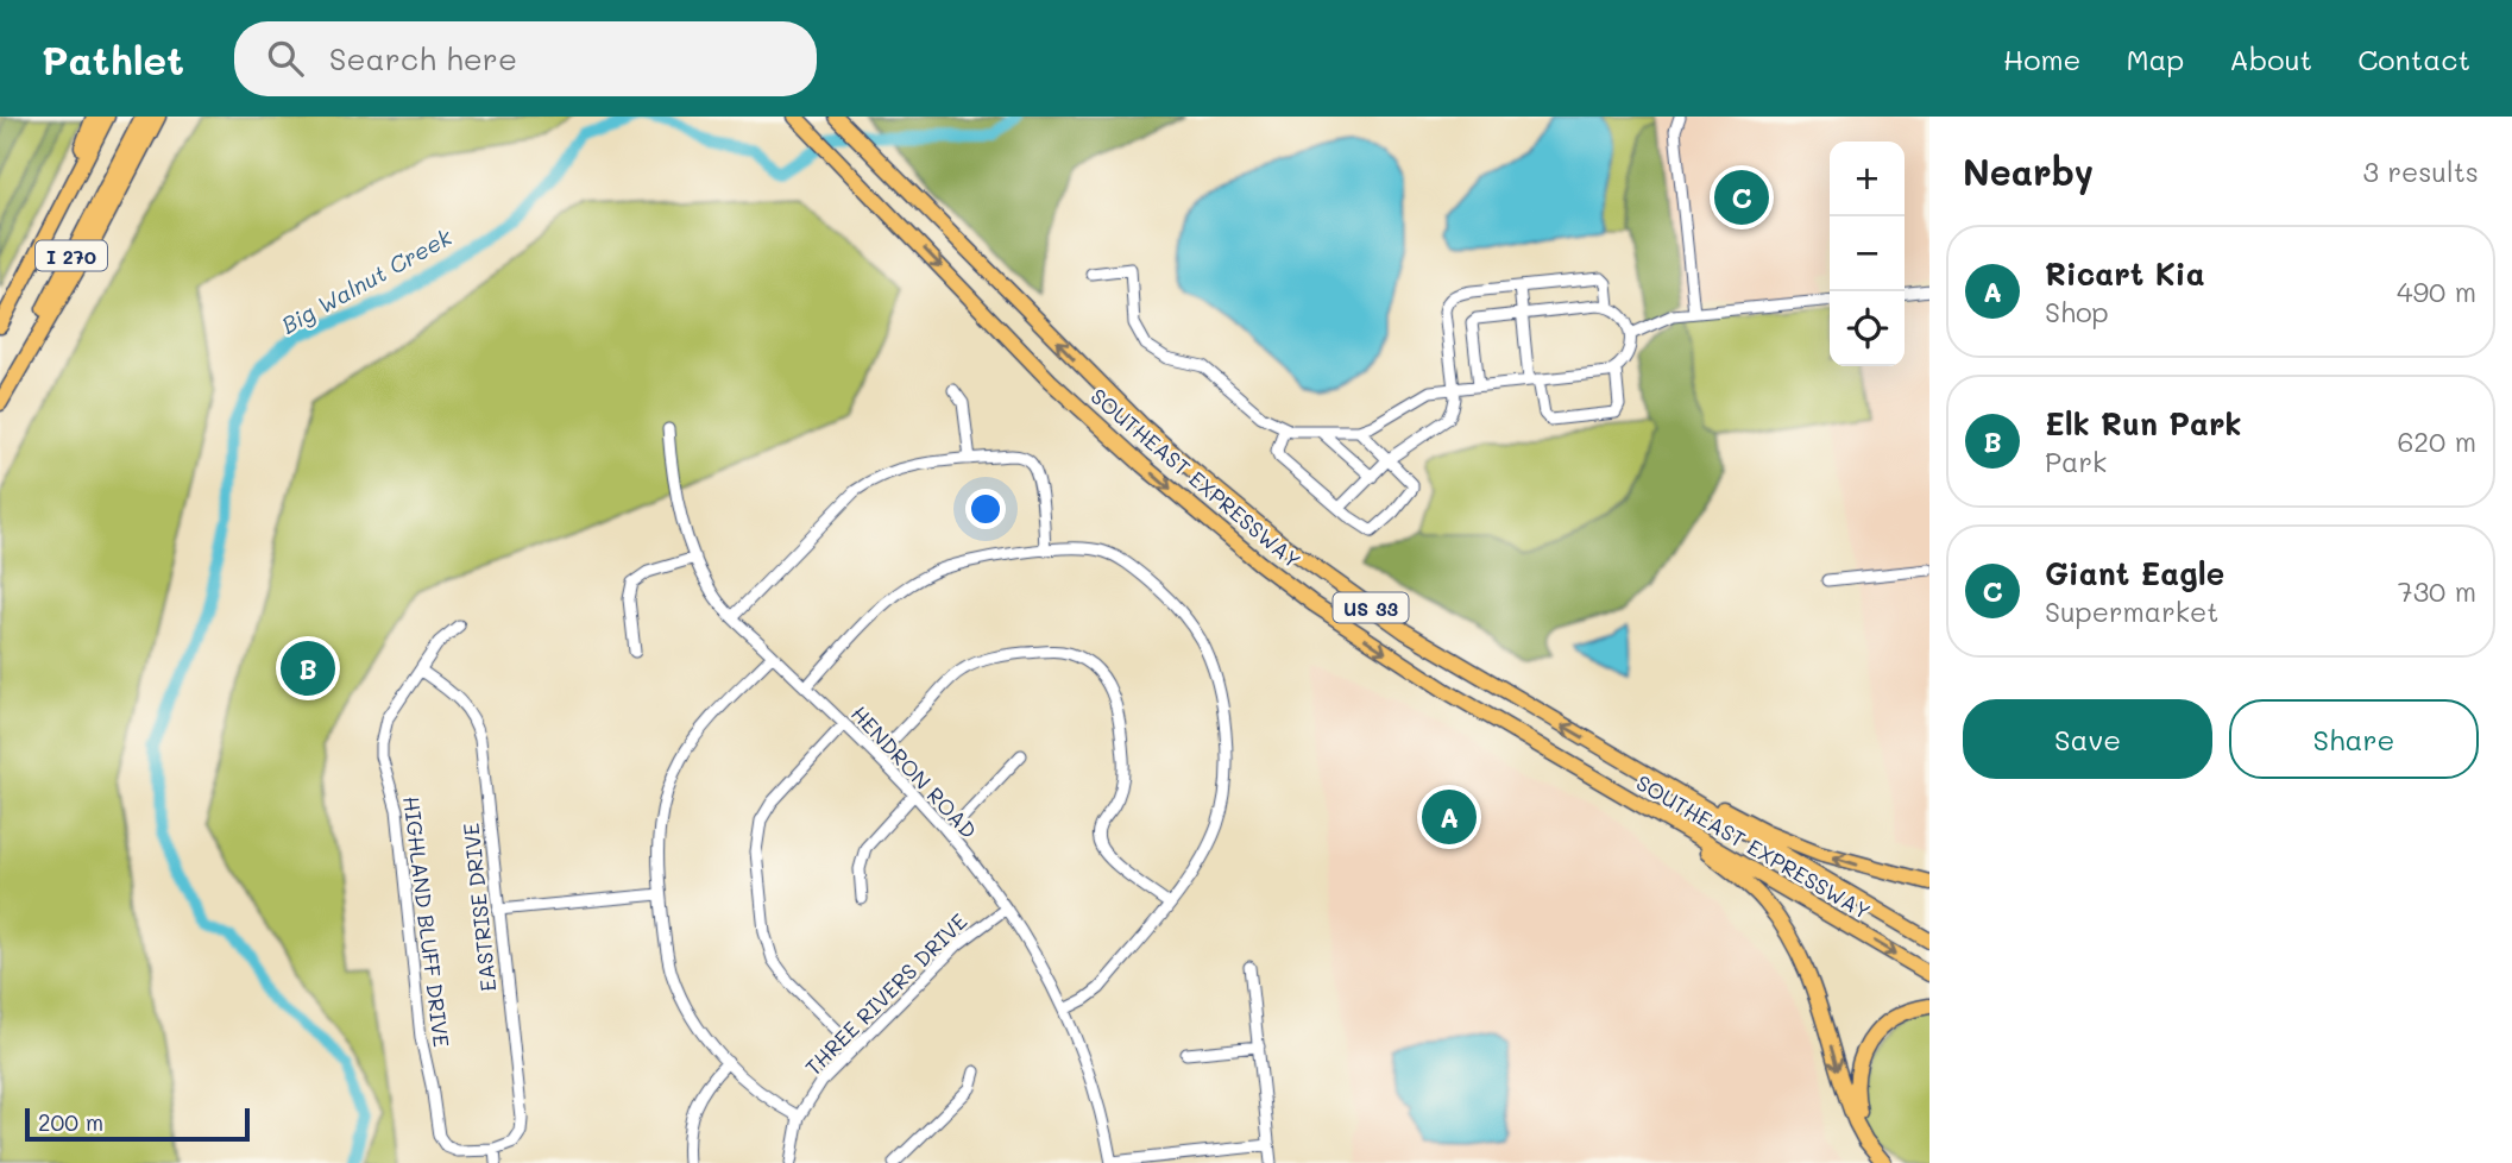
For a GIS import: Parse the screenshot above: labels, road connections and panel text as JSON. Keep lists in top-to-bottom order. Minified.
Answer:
{"streets":{"highway":["I 270","SOUTHEAST EXPRESSWAY","US 33"],"street":["HENDRON ROAD","EASTRISE DRIVE","HIGHLAND BLUFF DRIVE","THREE RIVERS DRIVE"]},"crossings":[["HENDRON ROAD","THREE RIVERS DRIVE"],["EASTRISE DRIVE","HIGHLAND BLUFF DRIVE"]],"water":["Big Walnut Creek"],"scale_bar":"200 m","page":{"header":"Pathlet","search":"Search here","nav":["Home","Map","About","Contact"],"heading":["Nearby","3 results"],"map_buttons":["+","−"],"pins":["C","B","A"],"list":[{"mark":"A","name":"Ricart Kia","note":"Shop","value":"490 m"},{"mark":"B","name":"Elk Run Park","note":"Park","value":"620 m"},{"mark":"C","name":"Giant Eagle","note":"Supermarket","value":"730 m"}],"buttons":["Save","Share"],"scale":"200 m"}}
